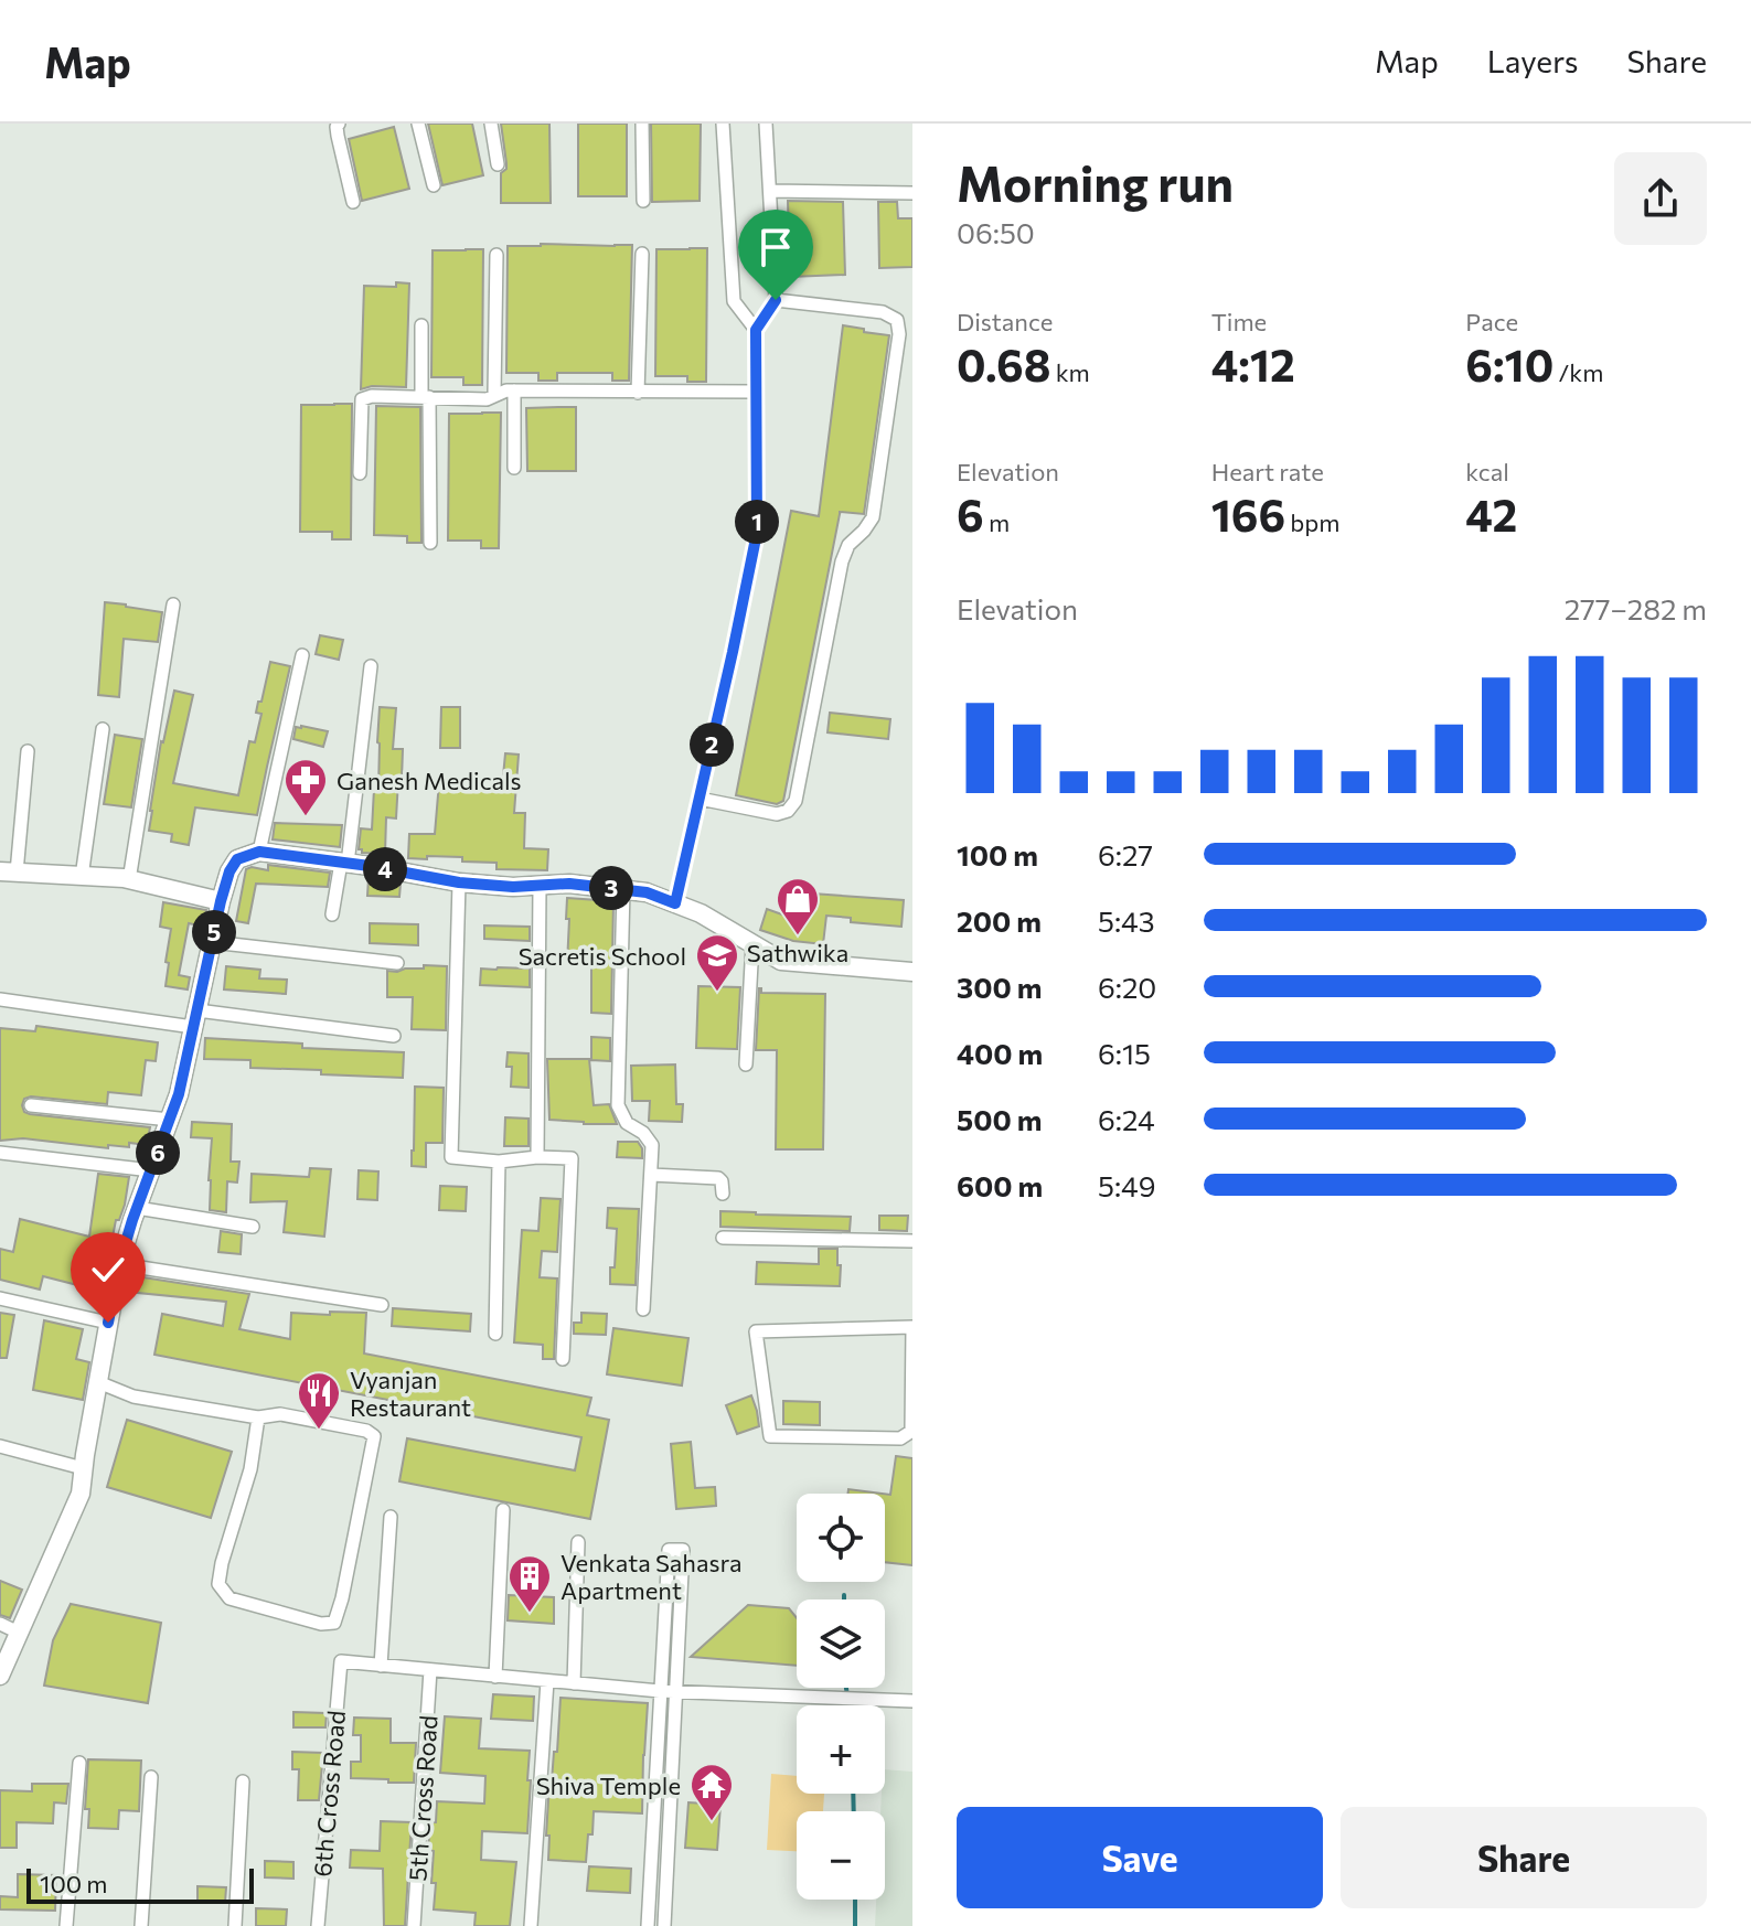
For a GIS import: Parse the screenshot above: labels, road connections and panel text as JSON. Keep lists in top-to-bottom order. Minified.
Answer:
{"streets":{"street":["6th Cross Road","5th Cross Road"]},"places":{"pharmacy":["Ganesh Medicals"],"shop":["Sathwika"],"school or university":["Sacretis School"],"restaurant":["Vyanjan Restaurant"],"building":["Venkata Sahasra Apartment"],"temple":["Shiva Temple"]},"scale_bar":"100 m","page":{"header":"Map","nav":["Map","Layers","Share"],"heading":["Morning run","06:50"],"stats":[["Distance","0.68 km"],["Time","4:12"],["Pace","6:10 /km"],["Elevation","6 m"],["Heart rate","166 bpm"],["kcal","42"]],"pins":["1","2","4","3","5","6"],"chart":["Elevation","277–282 m"],"list":[{"name":"100 m","note":"6:27"},{"name":"200 m","note":"5:43"},{"name":"300 m","note":"6:20"},{"name":"400 m","note":"6:15"},{"name":"500 m","note":"6:24"},{"name":"600 m","note":"5:49"}],"map_buttons":["+","−"],"buttons":["Save","Share"],"scale":"100 m"}}
